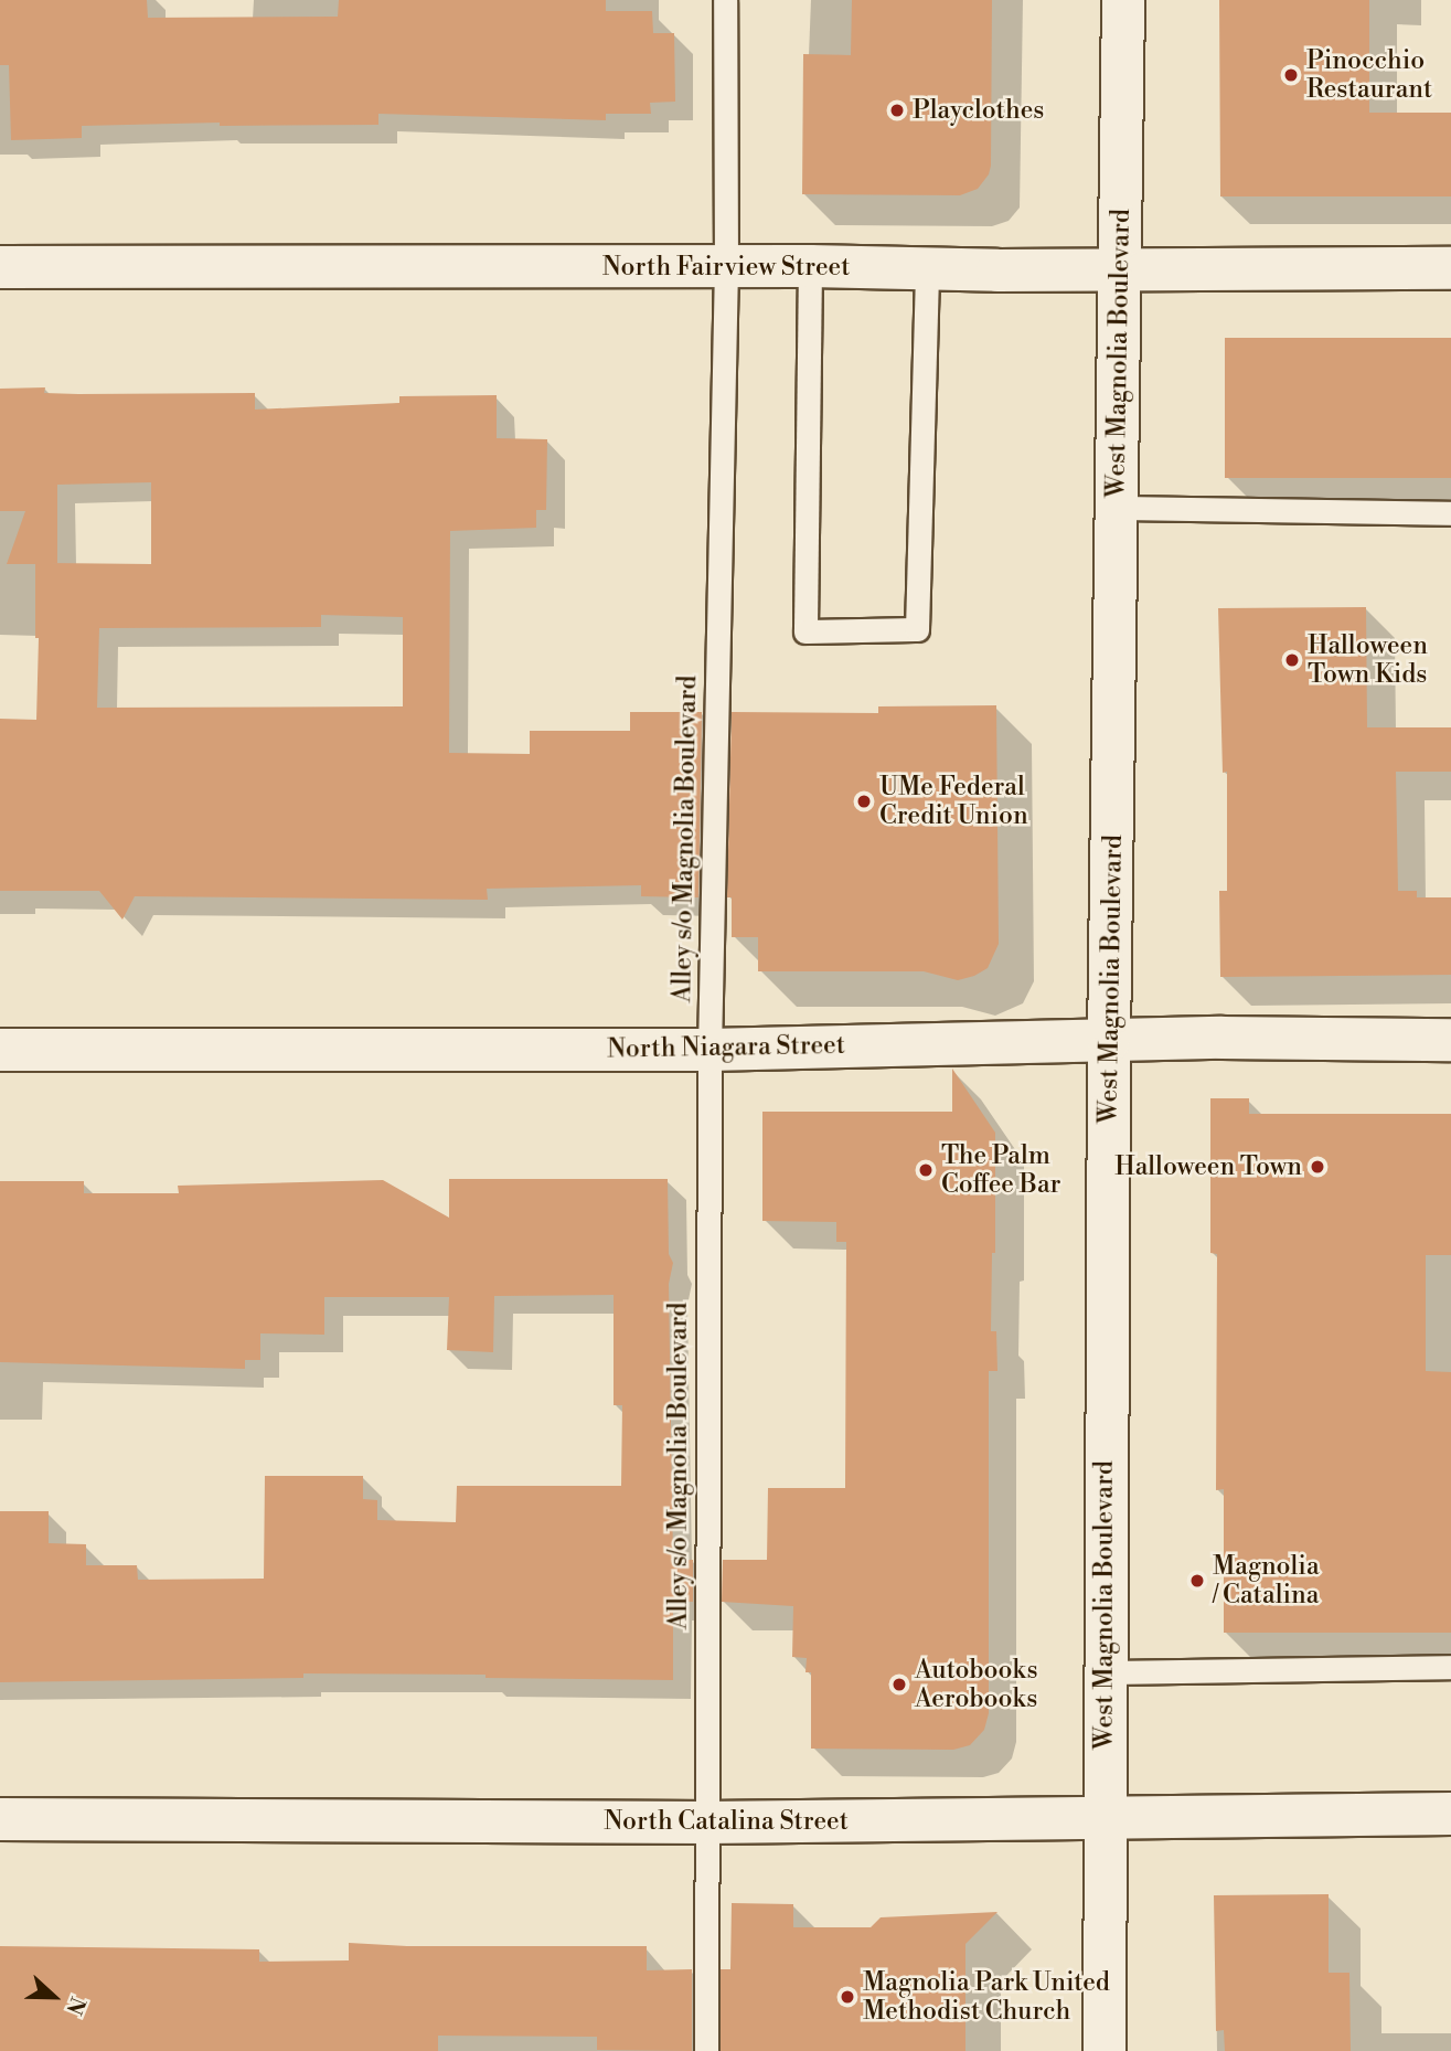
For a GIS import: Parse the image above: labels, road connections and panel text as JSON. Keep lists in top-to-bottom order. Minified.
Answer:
{"streets":{"street":["North Fairview Street","West Magnolia Boulevard","North Niagara Street","North Catalina Street"],"lane":["Alley s/o Magnolia Boulevard"]},"crossings":[["North Fairview Street","West Magnolia Boulevard"],["North Fairview Street","Alley s/o Magnolia Boulevard"],["West Magnolia Boulevard","North Niagara Street"],["West Magnolia Boulevard","North Catalina Street"],["Alley s/o Magnolia Boulevard","North Niagara Street"],["Alley s/o Magnolia Boulevard","North Catalina Street"]],"places":["Pinocchio Restaurant","Playclothes","Halloween Town Kids","UMe Federal Credit Union","Halloween Town","The Palm Coffee Bar","Magnolia / Catalina","Autobooks Aerobooks","Magnolia Park United Methodist Church"],"north":"right"}
